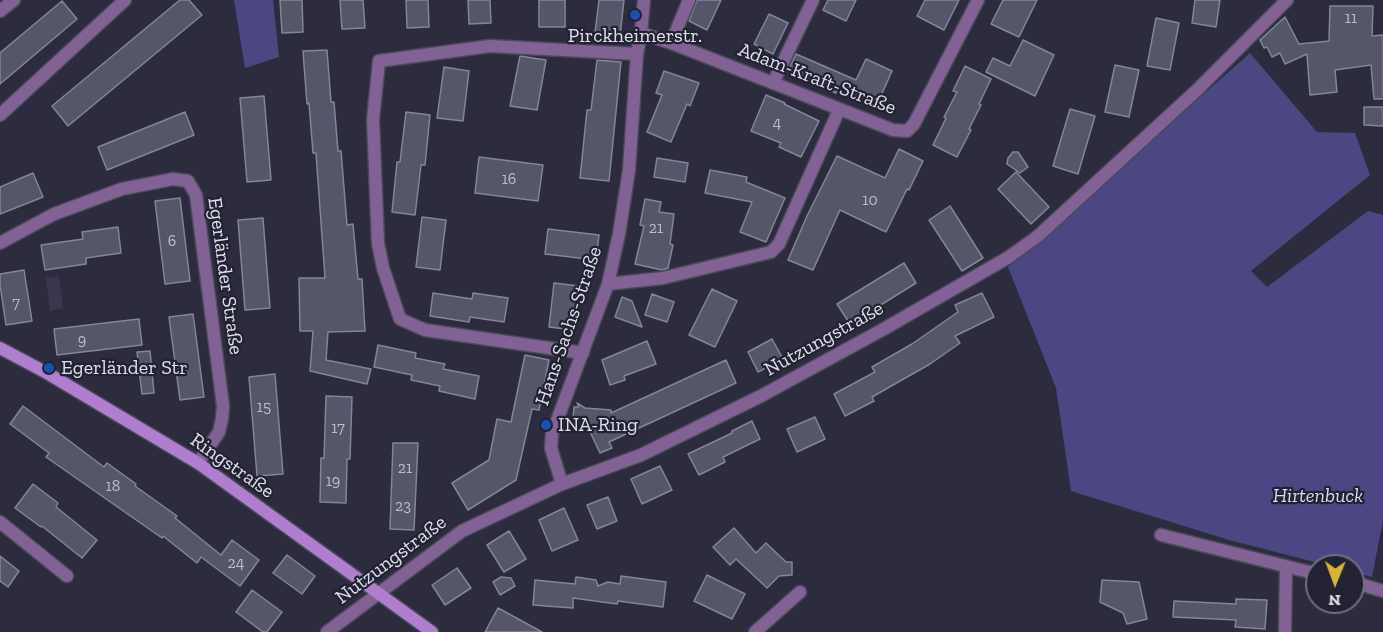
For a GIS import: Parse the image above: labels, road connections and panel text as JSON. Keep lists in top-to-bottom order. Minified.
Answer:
{"streets":{"street":["Adam-Kraft-Straße","Egerländer Straße","Hans-Sachs-Straße","Nutzungstraße","Ringstraße"]},"crossings":[["Adam-Kraft-Straße","Hans-Sachs-Straße"],["Egerländer Straße","Ringstraße"],["Hans-Sachs-Straße","Nutzungstraße"],["Nutzungstraße","Ringstraße"]],"parks":["Hirtenbuck"],"places":["Pirckheimerstr.","Egerländer Str","INA-Ring"],"house_numbers":["11","4","16","10","21","6","7","9","15","17","21","19","18","23","24"],"north":"bottom"}
